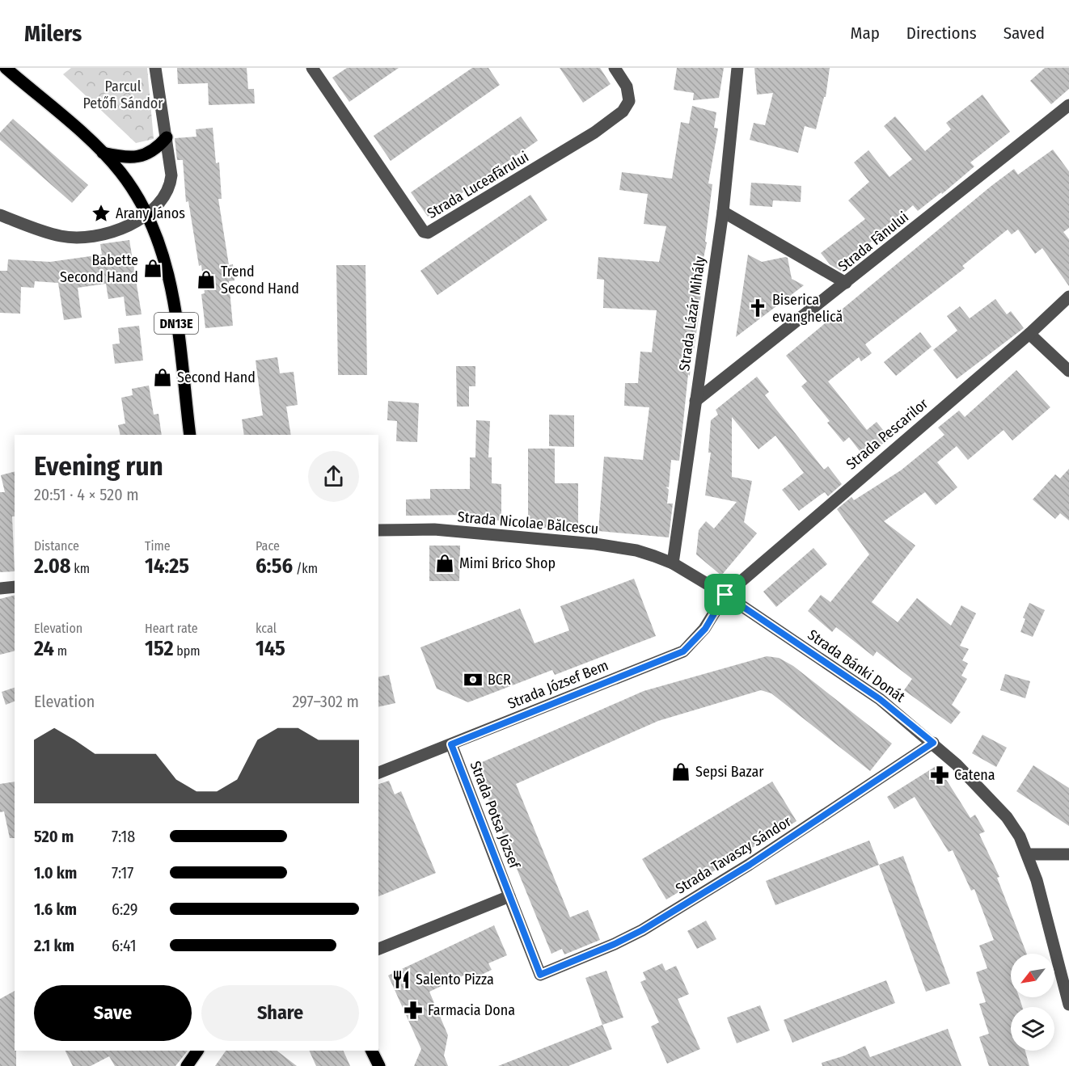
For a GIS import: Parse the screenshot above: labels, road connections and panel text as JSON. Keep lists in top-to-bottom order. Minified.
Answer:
{"streets":{"main road":["DN13E"],"street":["Strada Luceafărului","Strada Fânului","Strada Lázár Mihály","Strada Pescarilor","Strada Nicolae Bălcescu","Strada Bánki Donát","Strada József Bem","Strada Potsa József","Strada Tavaszy Sándor"]},"crossings":[["Strada Fânului","Strada Lázár Mihály"],["Strada Lázár Mihály","Strada Nicolae Bălcescu"],["Strada Lázár Mihály","Strada Bánki Donát"],["Strada Pescarilor","Strada Bánki Donát"],["Strada Pescarilor","Strada József Bem"],["Strada Nicolae Bălcescu","Strada Bánki Donát"],["Strada Bánki Donát","Strada József Bem"],["Strada Bánki Donát","Strada Tavaszy Sándor"],["Strada József Bem","Strada Potsa József"],["Strada Potsa József","Strada Tavaszy Sándor"]],"parks":["Parcul Petőfi Sándor"],"places":{"place":["Arany János"],"shop":["Babette Second Hand","Trend Second Hand","Second Hand","Mimi Brico Shop","Sepsi Bazar"],"church":["Biserica evanghelică"],"bank":["BCR"],"pharmacy":["Catena","Farmacia Dona"],"restaurant":["Salento Pizza"]},"north":"bottom left","page":{"header":"Milers","nav":["Map","Directions","Saved"],"heading":["Evening run","20:51 · 4 × 520 m"],"stats":[["Distance","2.08 km"],["Time","14:25"],["Pace","6:56 /km"],["Elevation","24 m"],["Heart rate","152 bpm"],["kcal","145"]],"chart":["Elevation","297–302 m"],"list":[{"name":"520 m","note":"7:18"},{"name":"1.0 km","note":"7:17"},{"name":"1.6 km","note":"6:29"},{"name":"2.1 km","note":"6:41"}],"buttons":["Save","Share"]}}
